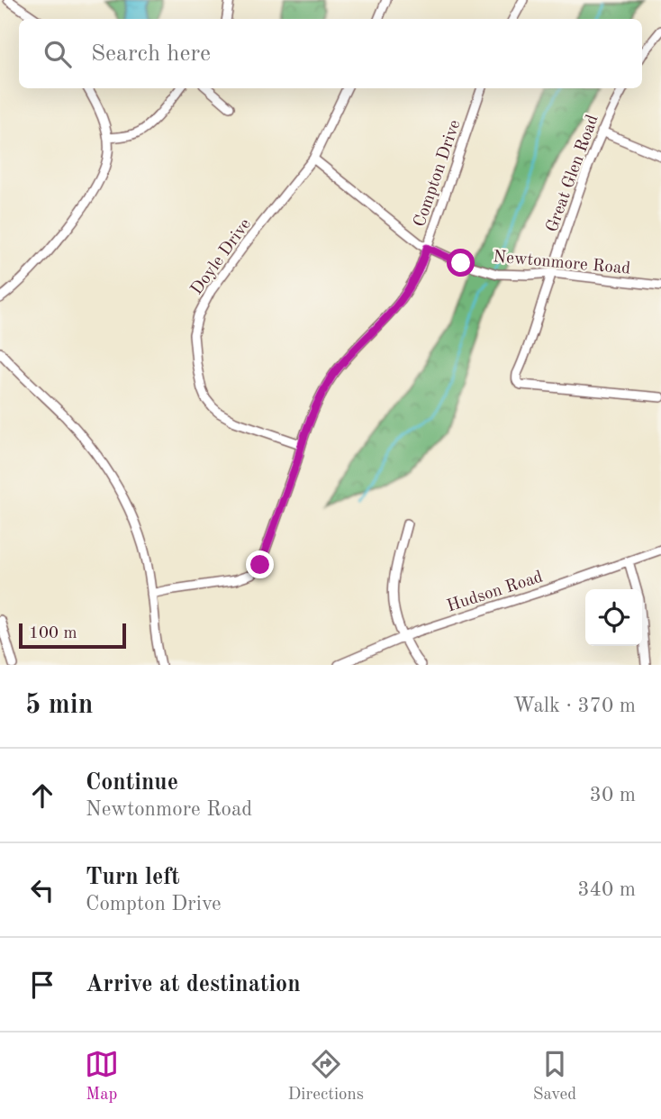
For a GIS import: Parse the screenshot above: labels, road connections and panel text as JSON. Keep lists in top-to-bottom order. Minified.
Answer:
{"streets":{"street":["Compton Drive","Great Glen Road","Doyle Drive","Newtonmore Road","Hudson Road"]},"crossings":[["Compton Drive","Doyle Drive"],["Compton Drive","Newtonmore Road"],["Great Glen Road","Newtonmore Road"],["Doyle Drive","Newtonmore Road"]],"scale_bar":"100 m","page":{"search":"Search here","scale":"100 m","heading":["5 min","Walk · 370 m"],"list":[["Continue","Newtonmore Road","30 m"],["Turn left","Compton Drive","340 m"],"Arrive at destination"],"nav":["Map","Directions","Saved"]}}
